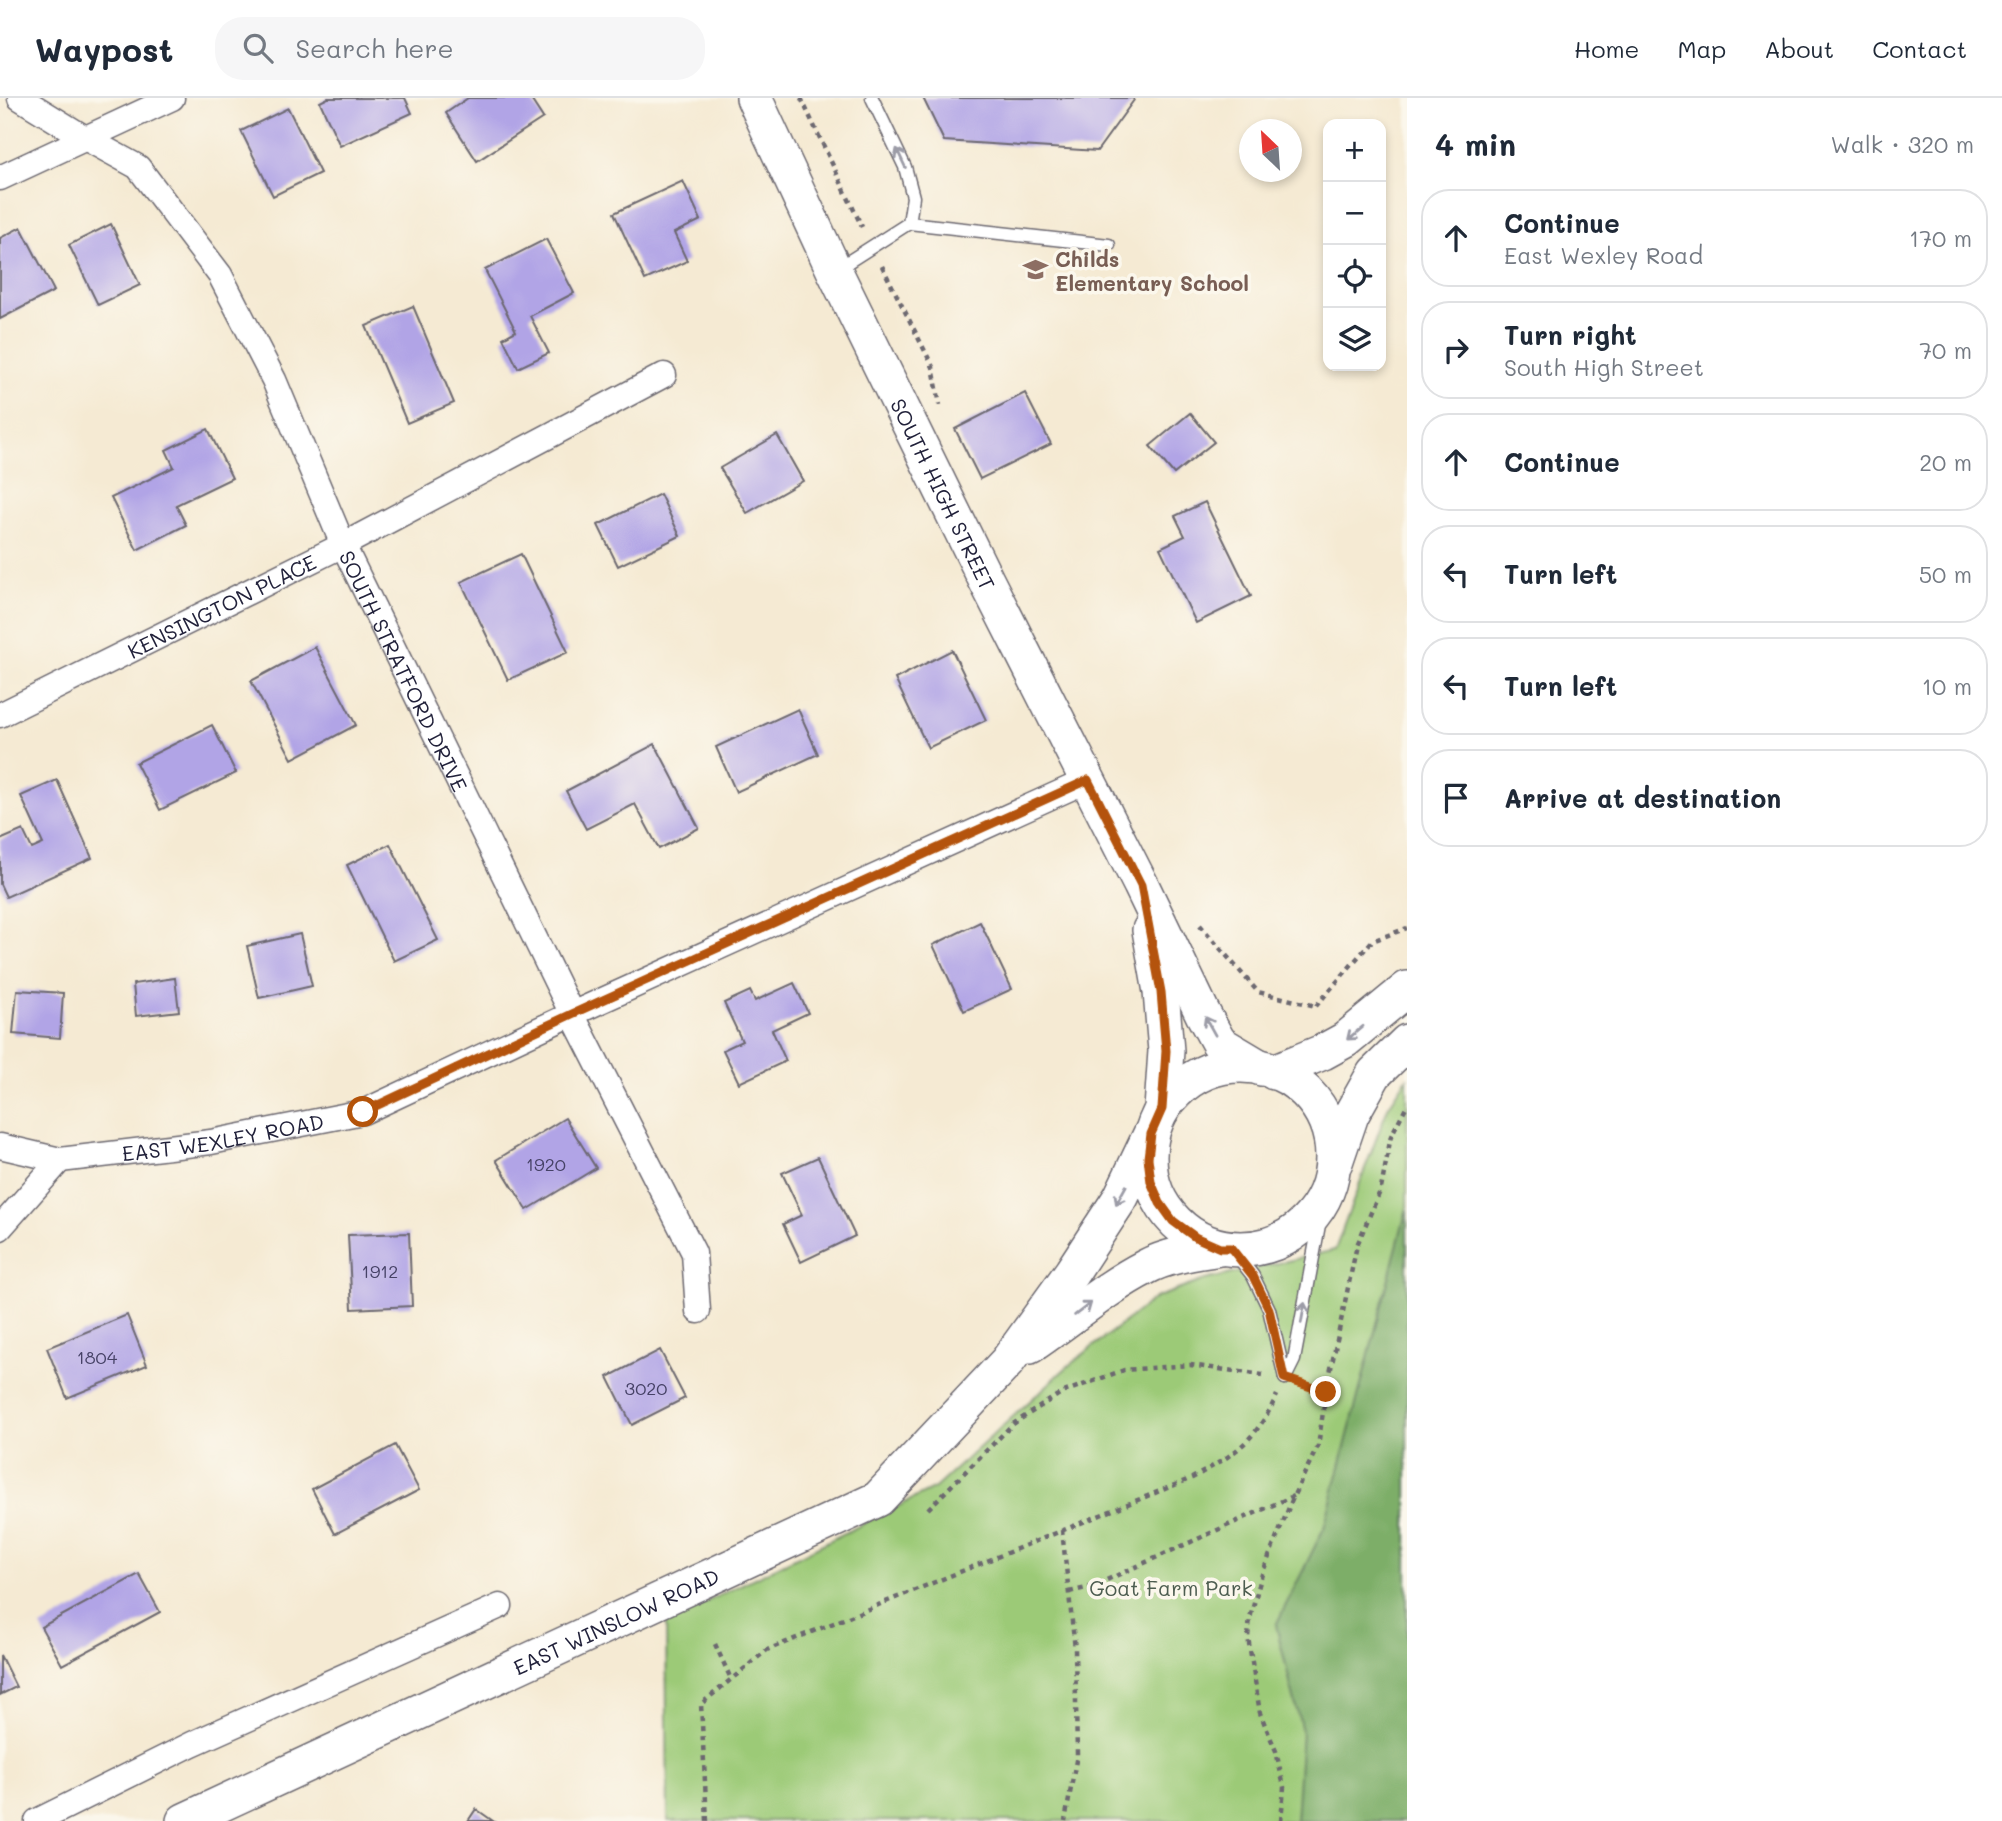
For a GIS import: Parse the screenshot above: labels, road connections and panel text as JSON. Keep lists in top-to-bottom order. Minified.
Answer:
{"streets":{"main road":["SOUTH HIGH STREET","EAST WINSLOW ROAD"],"street":["KENSINGTON PLACE","SOUTH STRATFORD DRIVE","EAST WEXLEY ROAD"]},"crossings":[["SOUTH HIGH STREET","EAST WEXLEY ROAD"],["SOUTH HIGH STREET","EAST WINSLOW ROAD"],["KENSINGTON PLACE","SOUTH STRATFORD DRIVE"],["SOUTH STRATFORD DRIVE","EAST WEXLEY ROAD"]],"parks":["Goat Farm Park"],"places":{"school or university":["Childs Elementary School"]},"house_numbers":["1920","1912","1804","3020"],"north":"top left","page":{"header":"Waypost","search":"Search here","nav":["Home","Map","About","Contact"],"heading":["4 min","Walk · 320 m"],"map_buttons":["+","−"],"list":[["Continue","East Wexley Road","170 m"],["Turn right","South High Street","70 m"],["Continue","20 m"],["Turn left","50 m"],["Turn left","10 m"],"Arrive at destination"]}}
